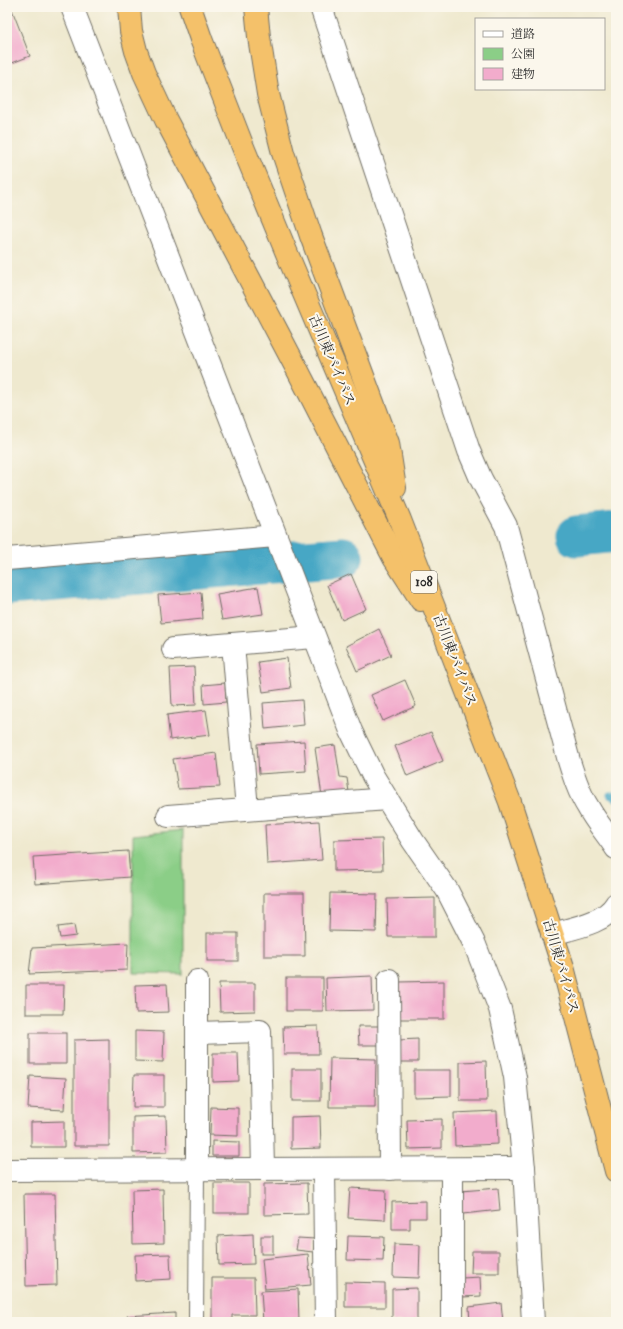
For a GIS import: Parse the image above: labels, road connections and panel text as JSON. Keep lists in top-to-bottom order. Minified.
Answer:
{"streets":{"highway":["古川東バイパス","108"]},"legend":["道路","公園","建物"]}
